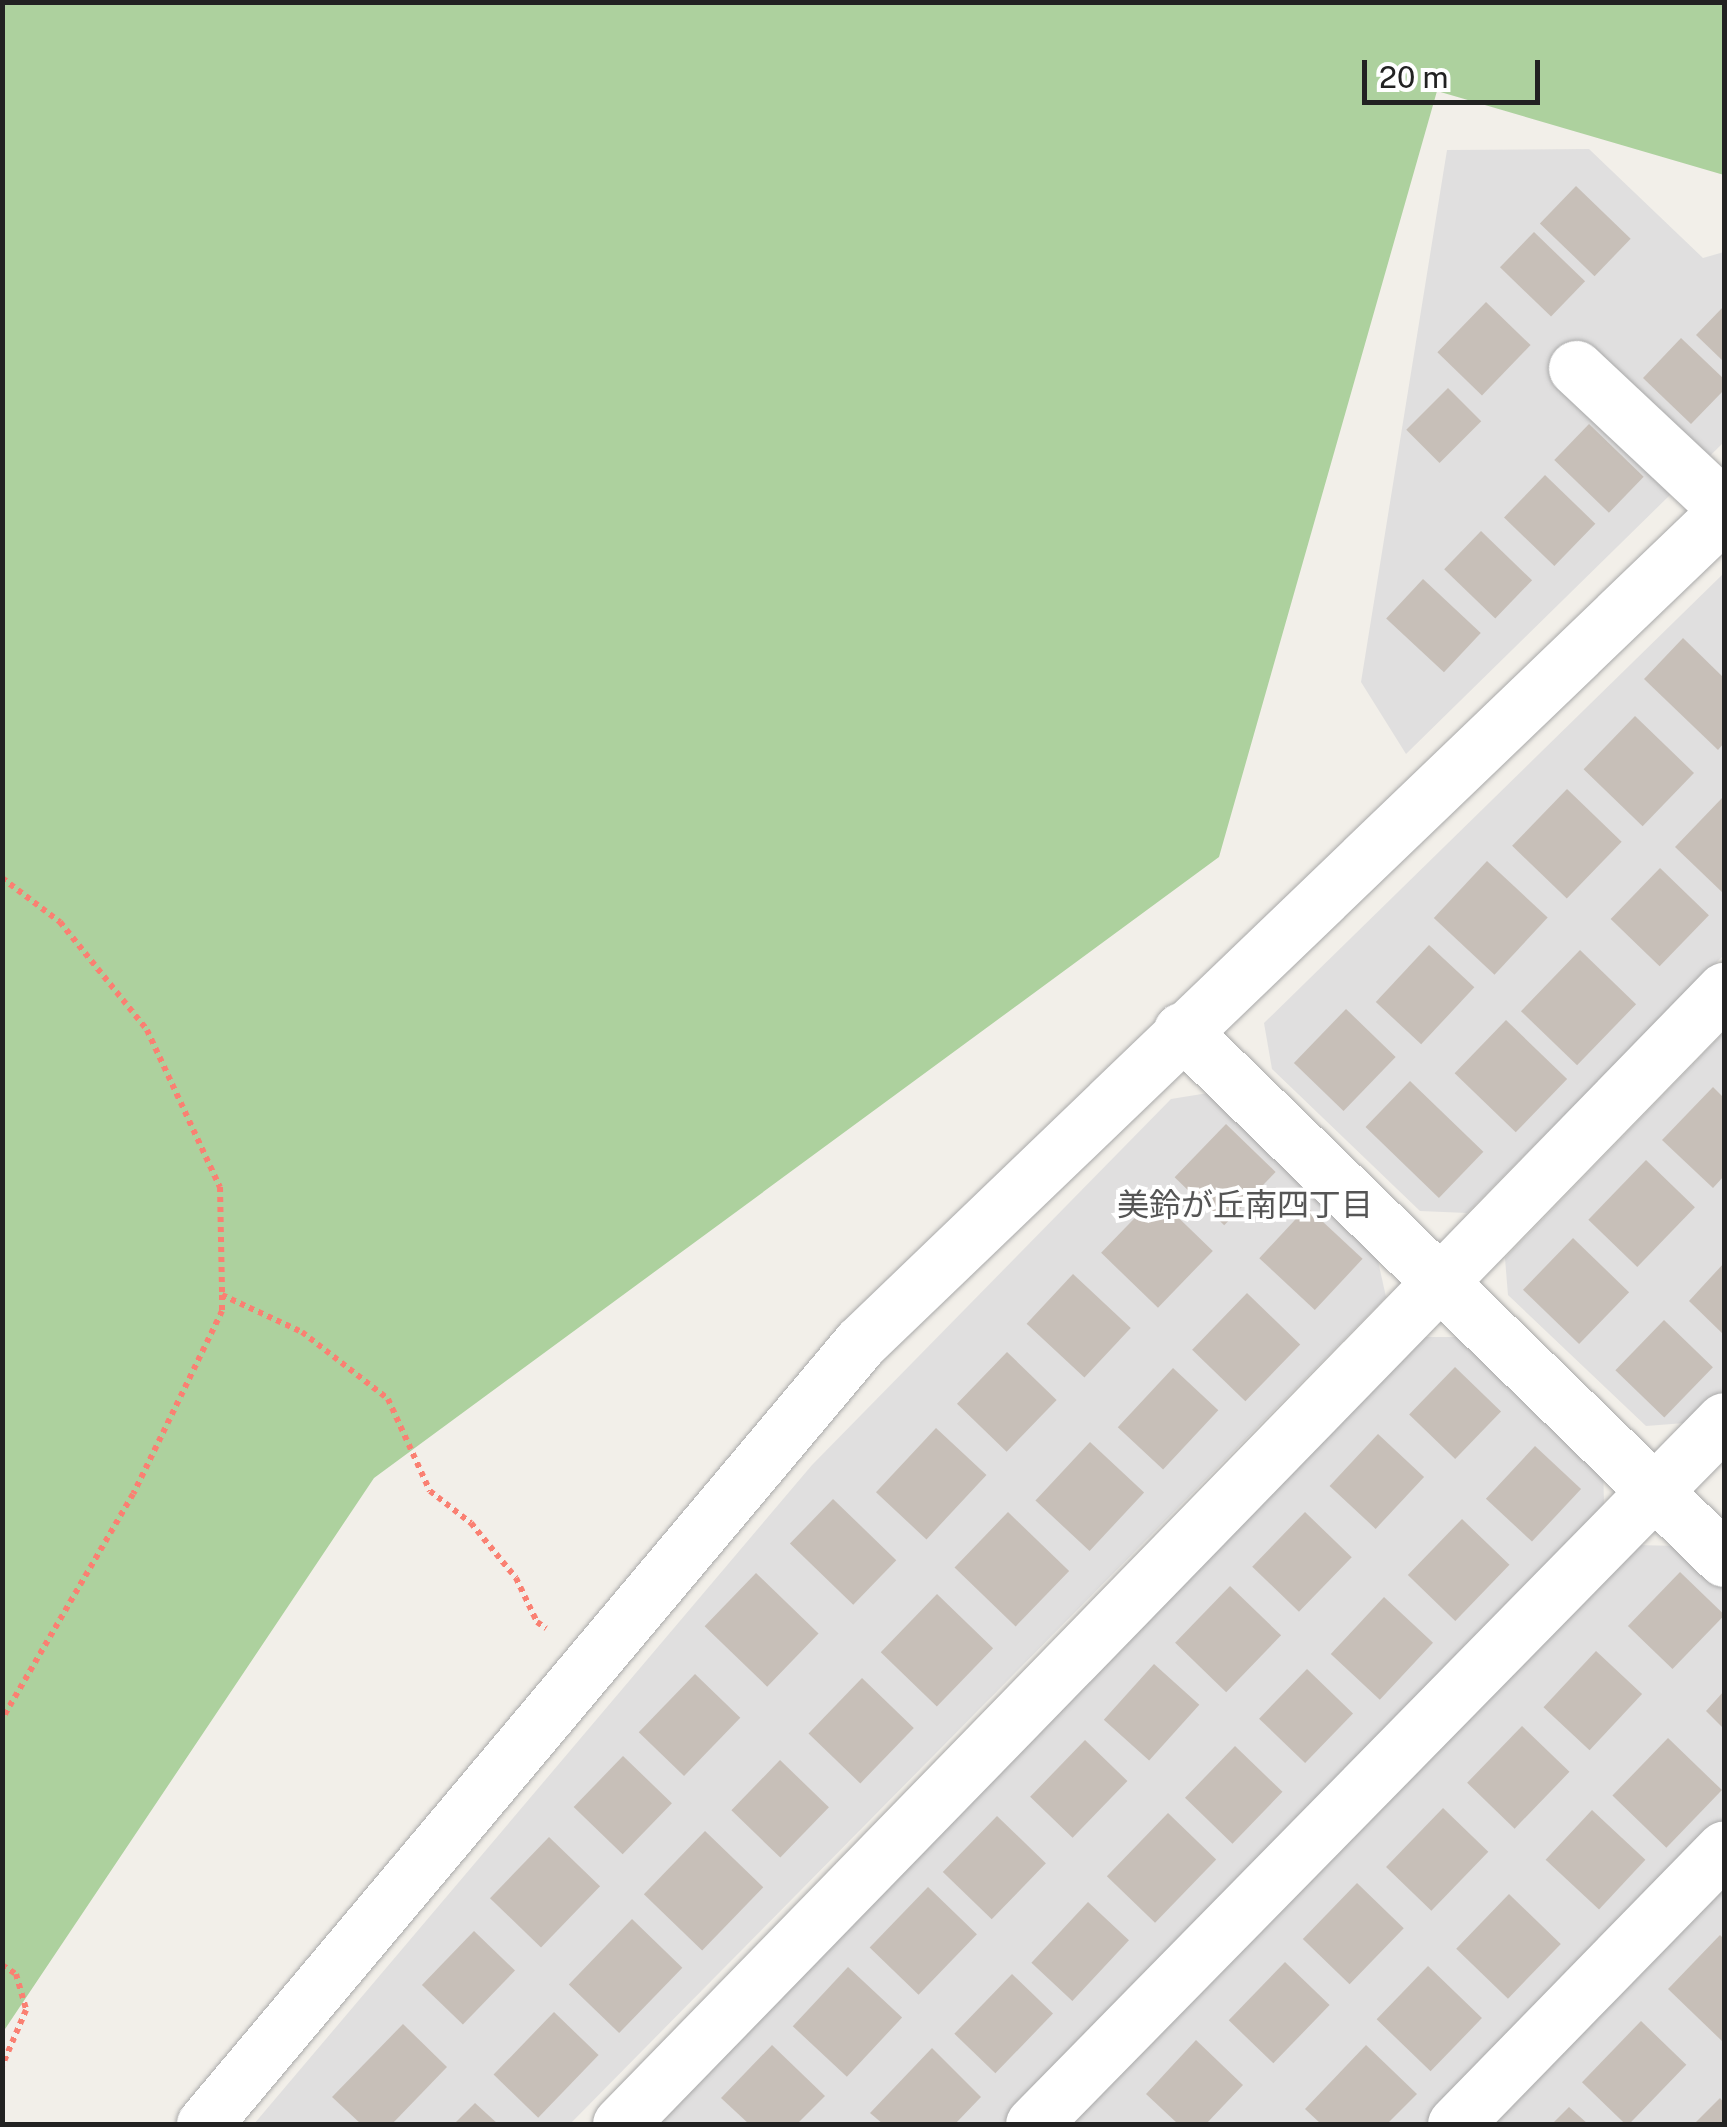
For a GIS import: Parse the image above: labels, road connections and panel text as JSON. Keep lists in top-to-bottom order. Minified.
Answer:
{"districts":["美鈴が丘南四丁目"],"scale_bar":"20 m"}
